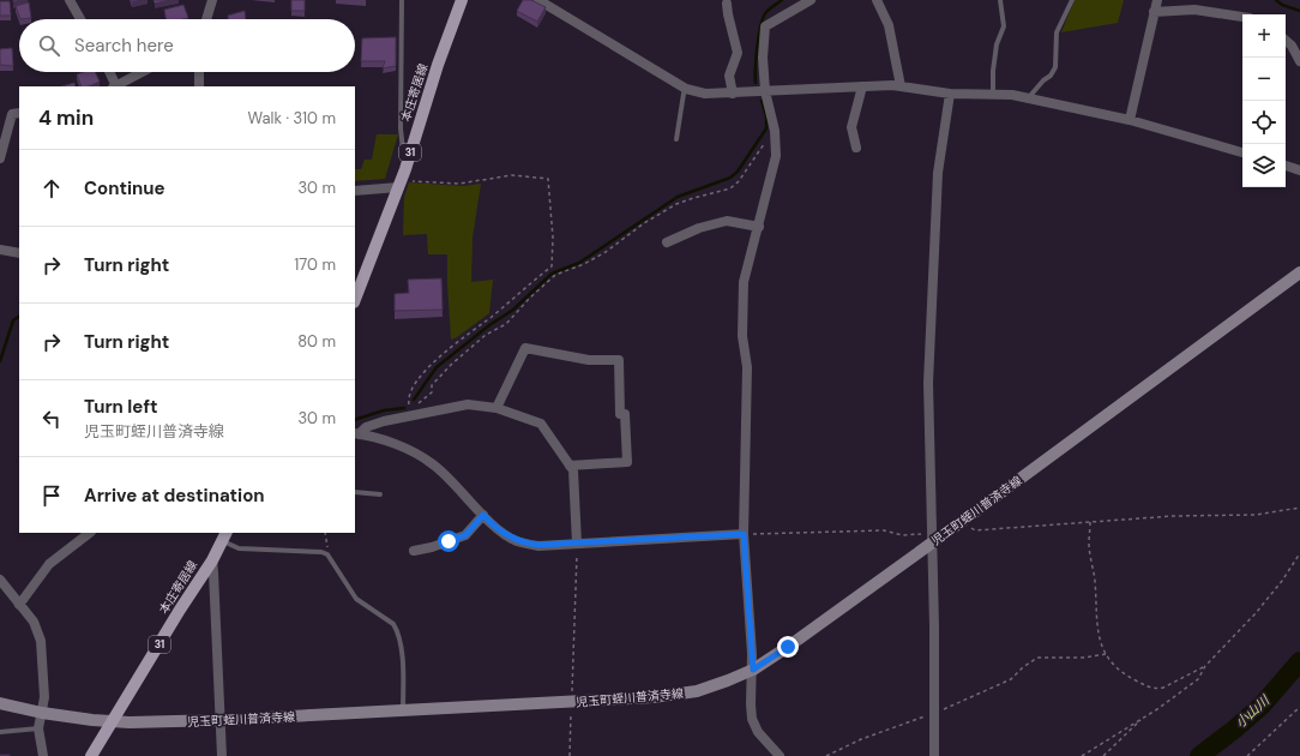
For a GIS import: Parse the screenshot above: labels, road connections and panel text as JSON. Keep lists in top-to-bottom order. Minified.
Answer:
{"streets":{"main road":["本庄寄居線","31","児玉町蛭川普済寺線"]},"crossings":[["本庄寄居線","児玉町蛭川普済寺線"]],"water":["小山川"],"page":{"map_buttons":["+","−"],"search":"Search here","heading":["4 min","Walk · 310 m"],"list":[["Continue","30 m"],["Turn right","170 m"],["Turn right","80 m"],["Turn left","児玉町蛭川普済寺線","30 m"],"Arrive at destination"]}}
